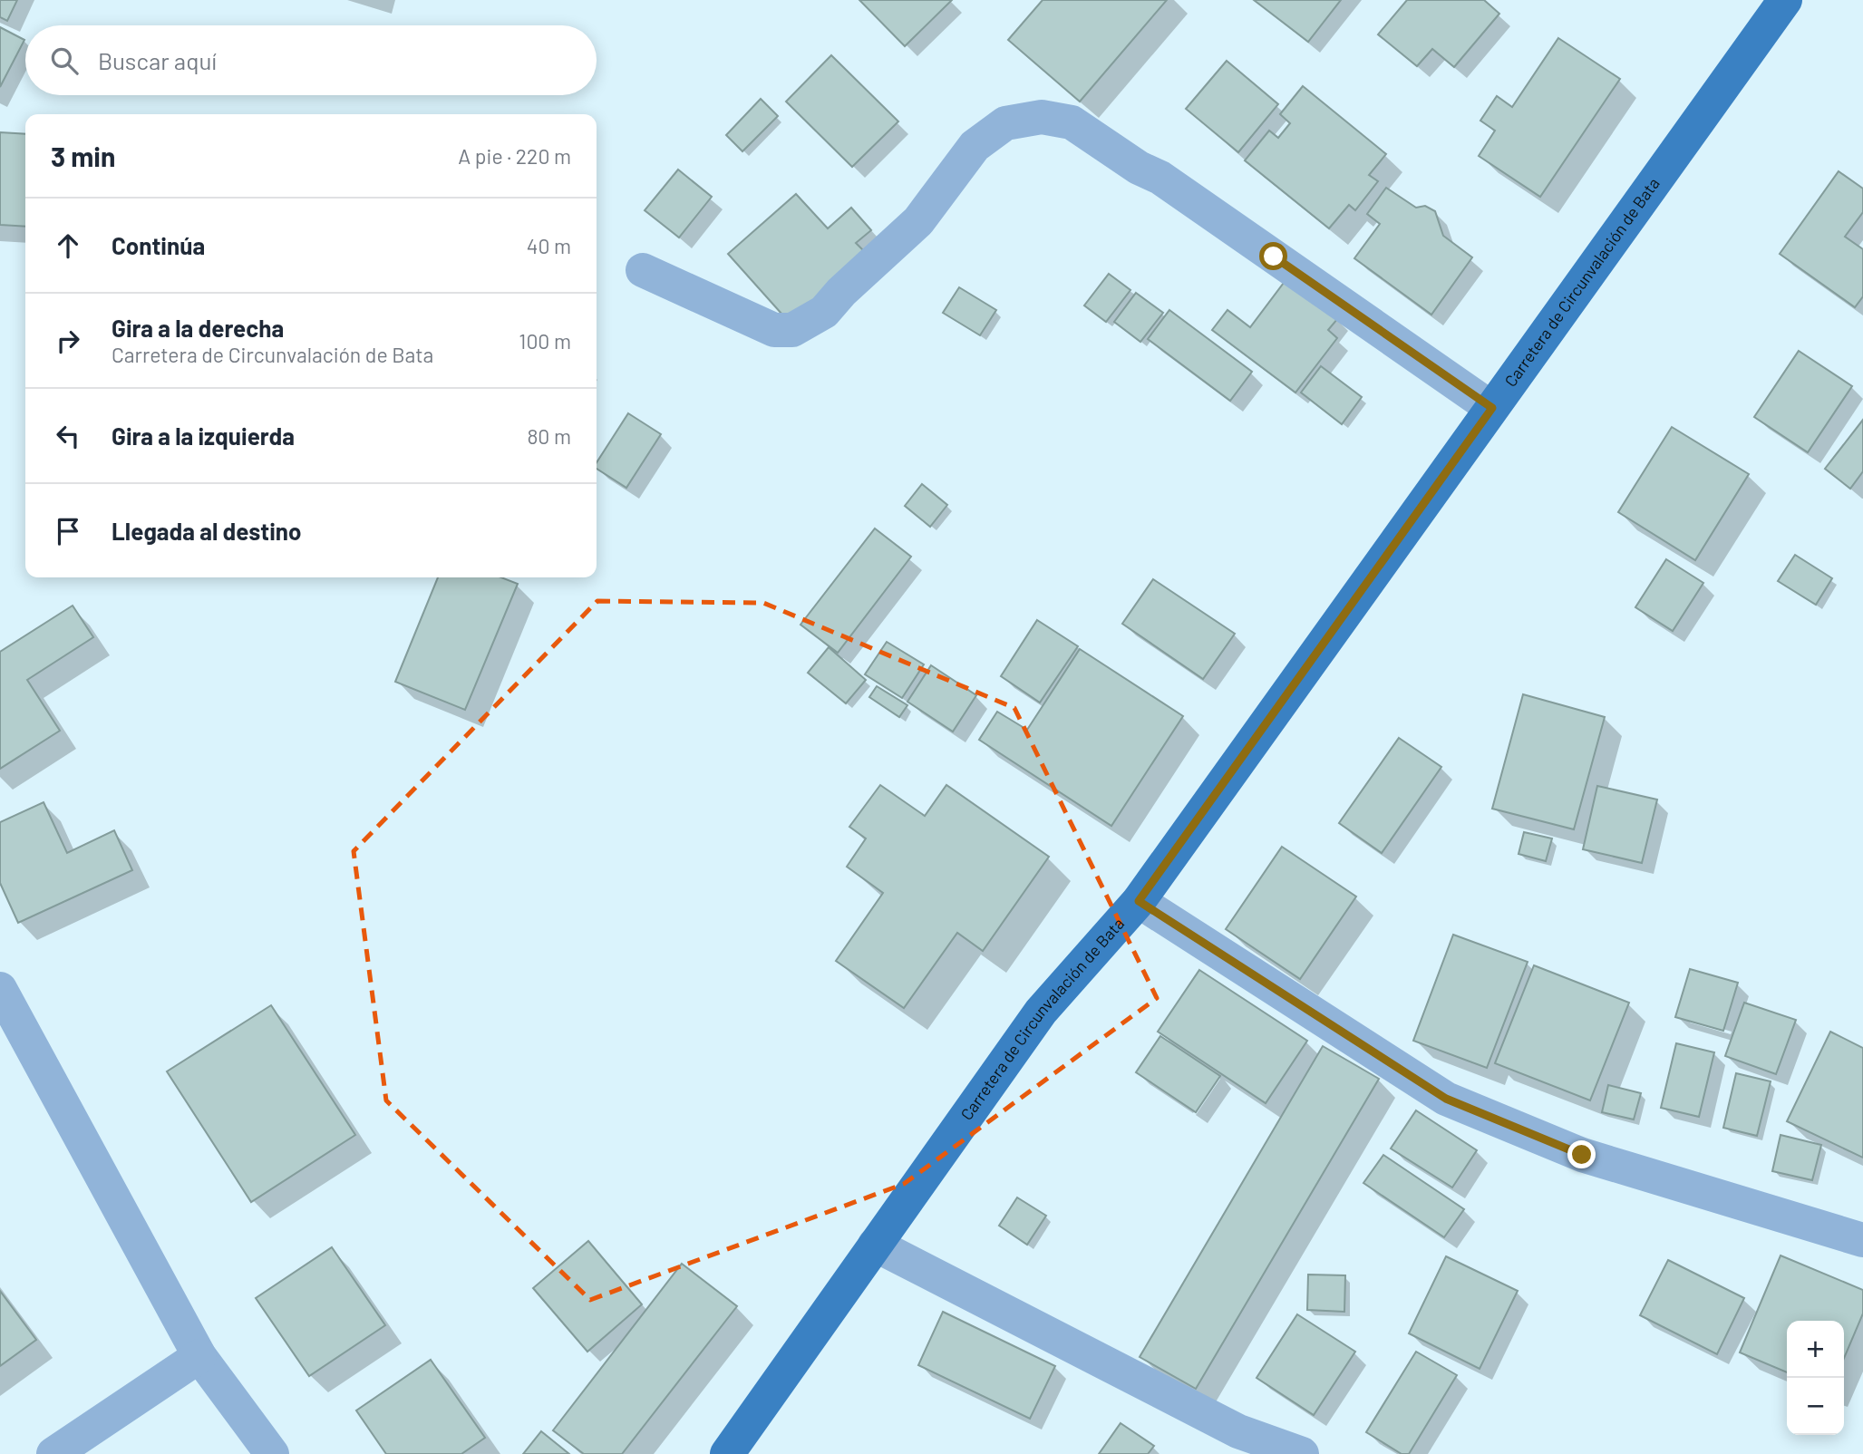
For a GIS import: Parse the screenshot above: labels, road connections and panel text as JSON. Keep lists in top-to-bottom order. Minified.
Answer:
{"streets":{"main road":["Carretera de Circunvalación de Bata"]},"page":{"search":"Buscar aquí","heading":["3 min","A pie · 220 m"],"list":[["Continúa","40 m"],["Gira a la derecha","Carretera de Circunvalación de Bata","100 m"],["Gira a la izquierda","80 m"],"Llegada al destino"],"map_buttons":["+","−"]}}
